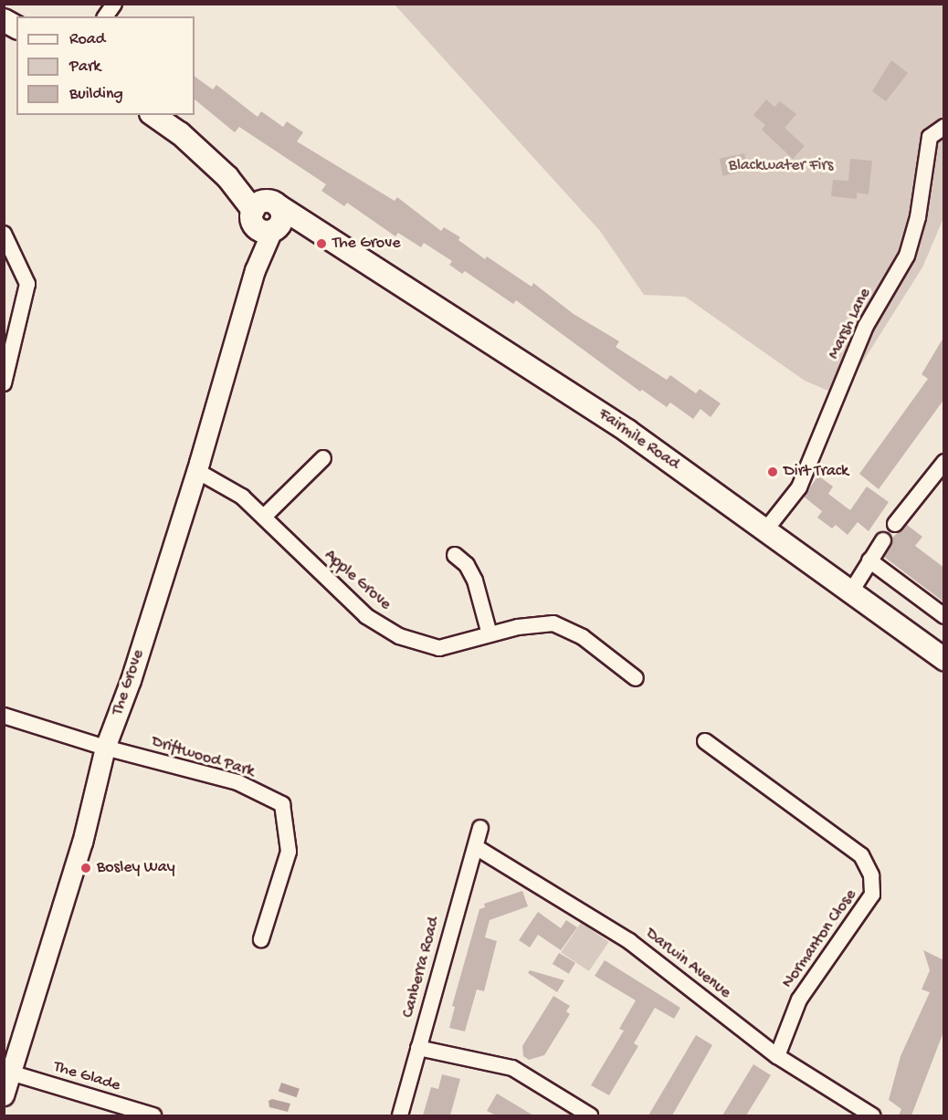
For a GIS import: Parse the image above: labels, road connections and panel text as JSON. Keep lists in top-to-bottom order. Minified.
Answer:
{"streets":{"main road":["Fairmile Road"],"street":["Marsh Lane","Apple Grove","The Grove","Driftwood Park","Normanton Close","Darwin Avenue","Canberra Road","The Glade"]},"crossings":[["Marsh Lane","Fairmile Road"],["Fairmile Road","The Grove"],["Apple Grove","The Grove"],["The Grove","Driftwood Park"],["The Grove","The Glade"],["Normanton Close","Darwin Avenue"],["Darwin Avenue","Canberra Road"]],"parks":["Blackwater Firs"],"places":["The Grove","Dirt Track","Bosley Way"],"legend":["Road","Park","Building"]}
